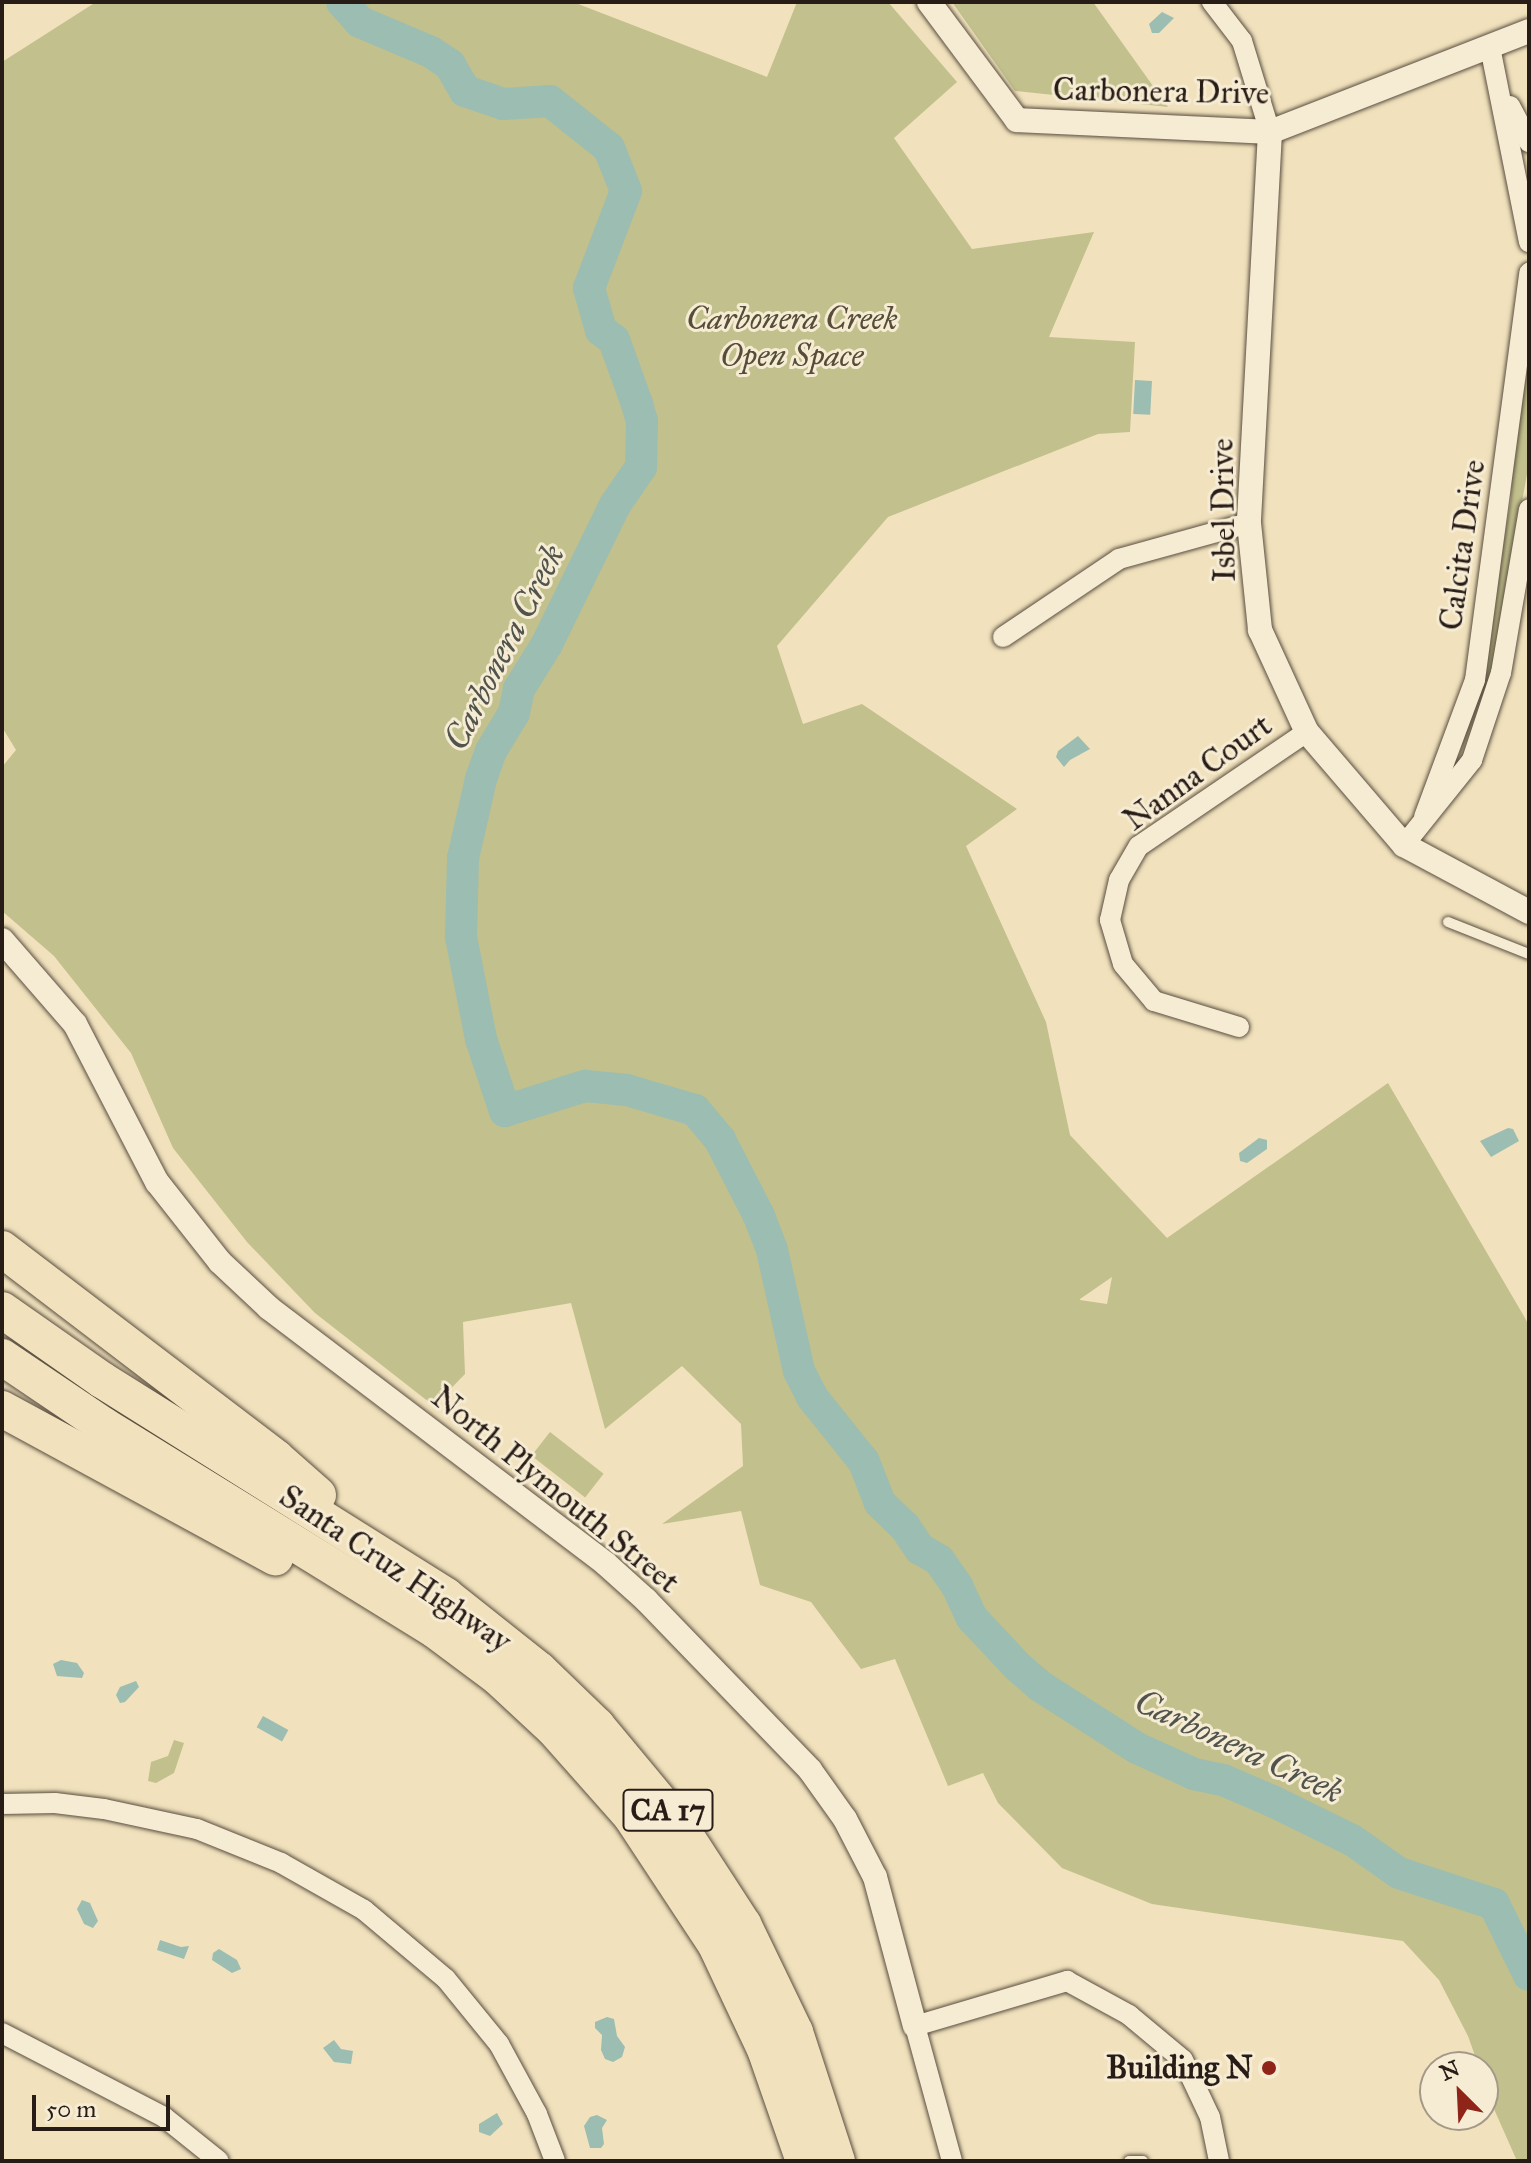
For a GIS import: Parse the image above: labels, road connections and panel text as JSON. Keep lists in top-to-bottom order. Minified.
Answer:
{"streets":{"highway":["Santa Cruz Highway","CA 17"],"street":["Carbonera Drive","Isbel Drive","Calcita Drive","Nanna Court","North Plymouth Street"]},"crossings":[["Carbonera Drive","Isbel Drive"],["Isbel Drive","Calcita Drive"],["Isbel Drive","Nanna Court"]],"water":["Carbonera Creek"],"parks":["Carbonera Creek Open Space"],"places":["Building N"],"scale_bar":"50 m","north":"top left"}
